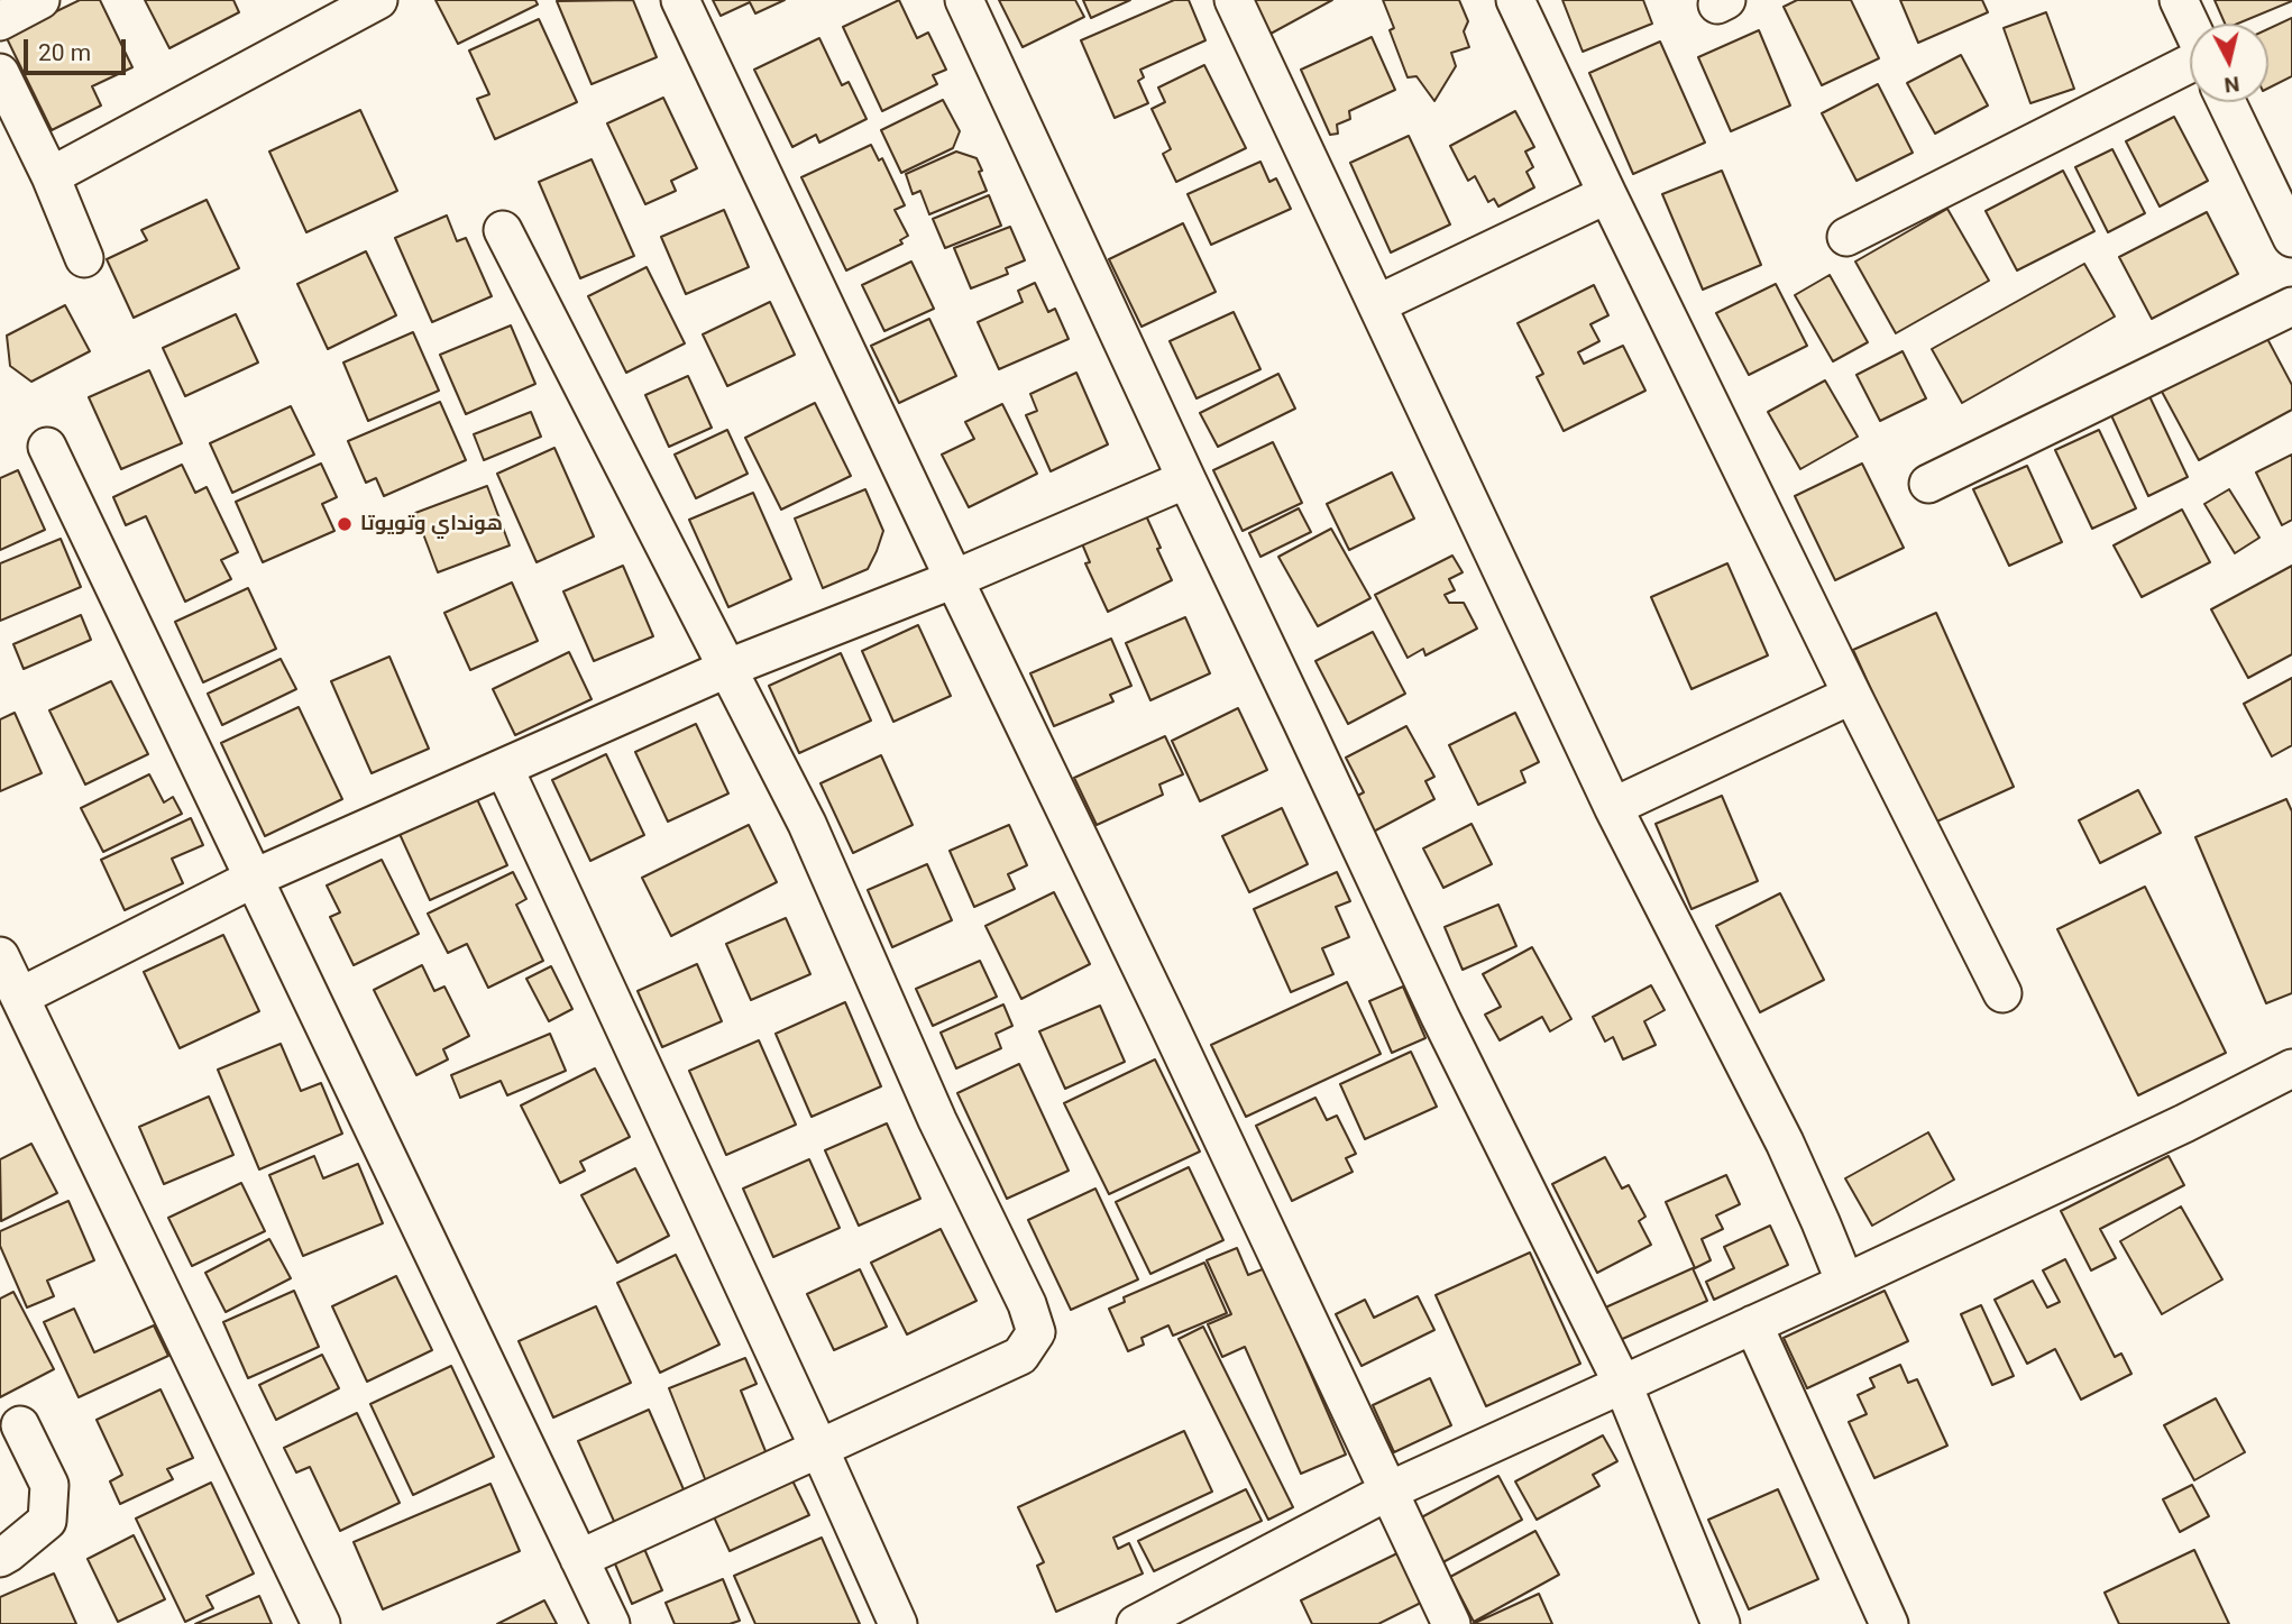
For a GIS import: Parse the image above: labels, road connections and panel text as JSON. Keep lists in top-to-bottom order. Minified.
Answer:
{"places":["هونداي وتويوتا"],"scale_bar":"20 m","north":"bottom"}
